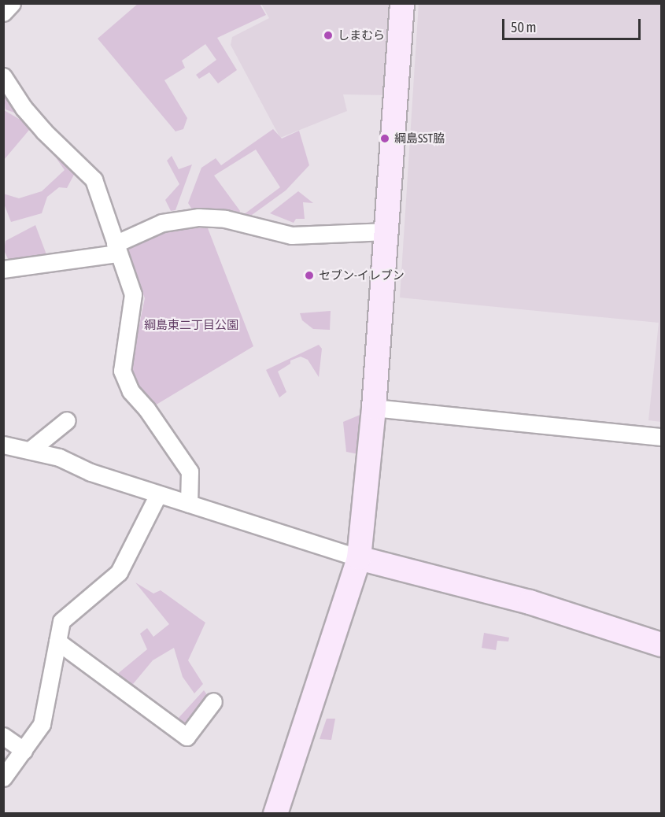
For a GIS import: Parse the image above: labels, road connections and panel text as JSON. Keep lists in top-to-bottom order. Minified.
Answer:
{"parks":["綱島東二丁目公園"],"places":["しまむら","綱島SST脇","セブン-イレブン"],"scale_bar":"50 m"}
